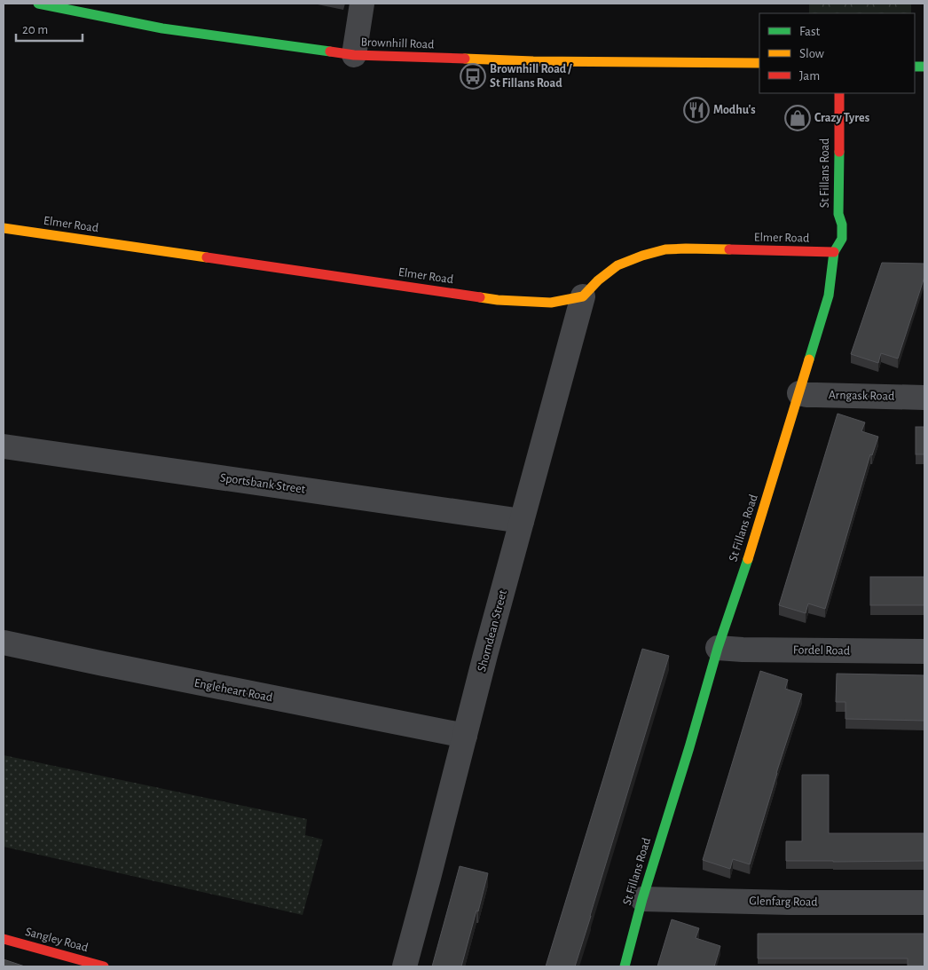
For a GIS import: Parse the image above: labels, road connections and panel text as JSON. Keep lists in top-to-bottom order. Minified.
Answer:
{"streets":{"main road":["Brownhill Road","St Fillans Road","Elmer Road","Sangley Road"],"street":["Arngask Road","Sportsbank Street","Shorndean Street","Fordel Road","Engleheart Road","Glenfarg Road"]},"crossings":[["St Fillans Road","Elmer Road"],["St Fillans Road","Arngask Road"],["St Fillans Road","Fordel Road"],["St Fillans Road","Glenfarg Road"],["Elmer Road","Shorndean Street"],["Sportsbank Street","Shorndean Street"],["Shorndean Street","Engleheart Road"]],"places":{"bus stop":["Brownhill Road / St Fillans Road"],"restaurant":["Modhu's"],"shop":["Crazy Tyres"]},"legend":["Fast","Slow","Jam"],"scale_bar":"20 m"}
